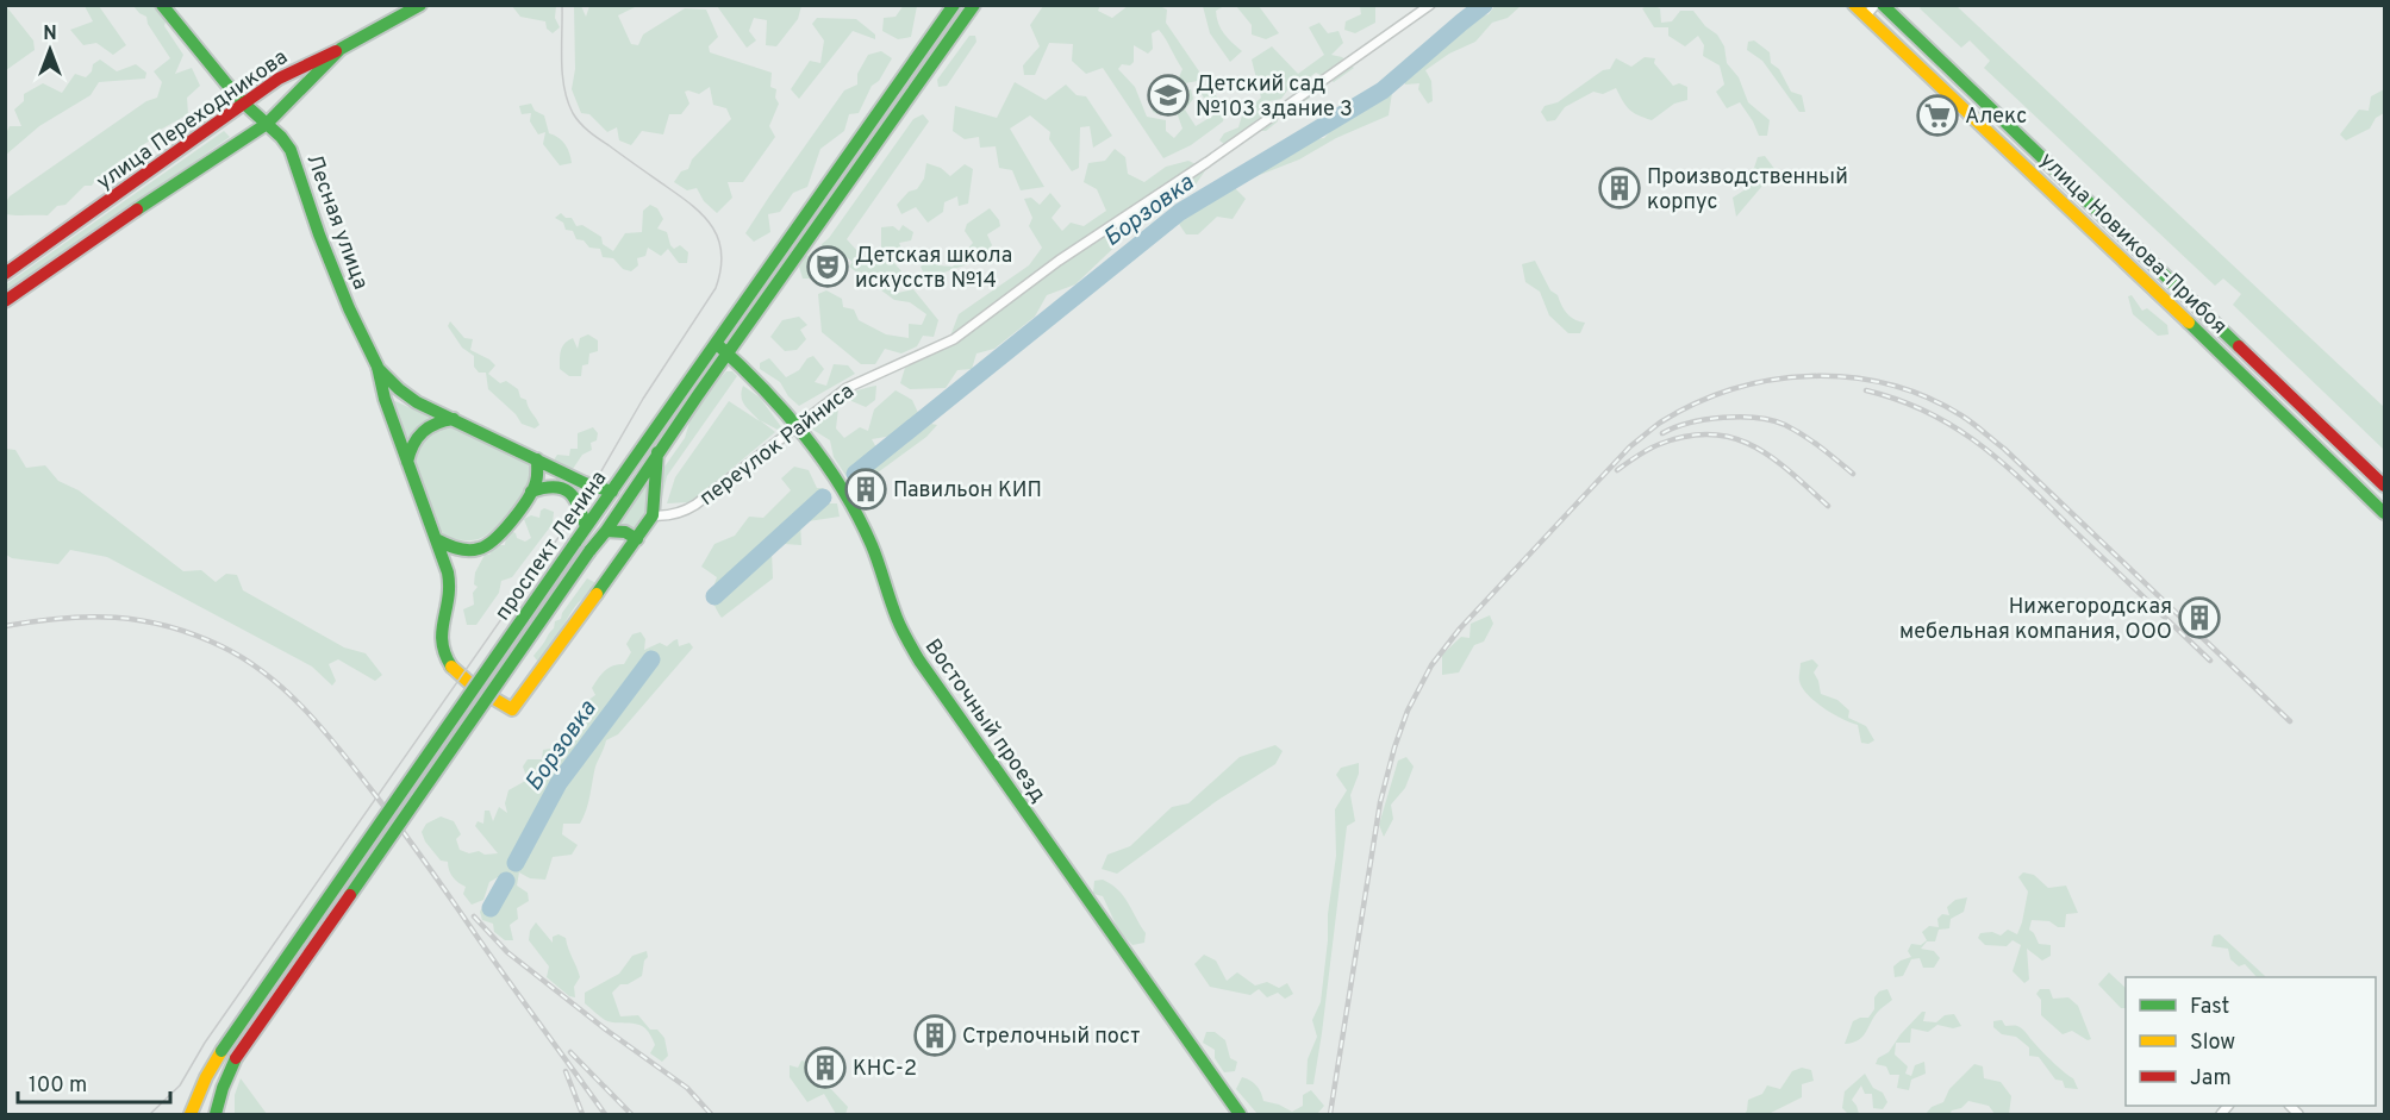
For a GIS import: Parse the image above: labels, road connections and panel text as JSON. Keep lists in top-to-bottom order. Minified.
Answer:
{"streets":{"main road":["улица Переходникова","Лесная улица","улица Новикова-Прибоя","проспект Ленина","Восточный проезд"],"street":["переулок Райниса"]},"crossings":[["улица Переходникова","Лесная улица"],["переулок Райниса","Восточный проезд"],["проспект Ленина","Восточный проезд"]],"water":["Борзовка"],"places":{"school or university":["Детский сад №103 здание 3"],"supermarket":["Алекс"],"building":["Производственный корпус","Павильон КИП","Нижегородская мебельная компания, ООО","Стрелочный пост","КНС-2"],"theatre":["Детская школа искусств №14"]},"legend":["Fast","Slow","Jam"],"scale_bar":"100 m","north":"top"}
